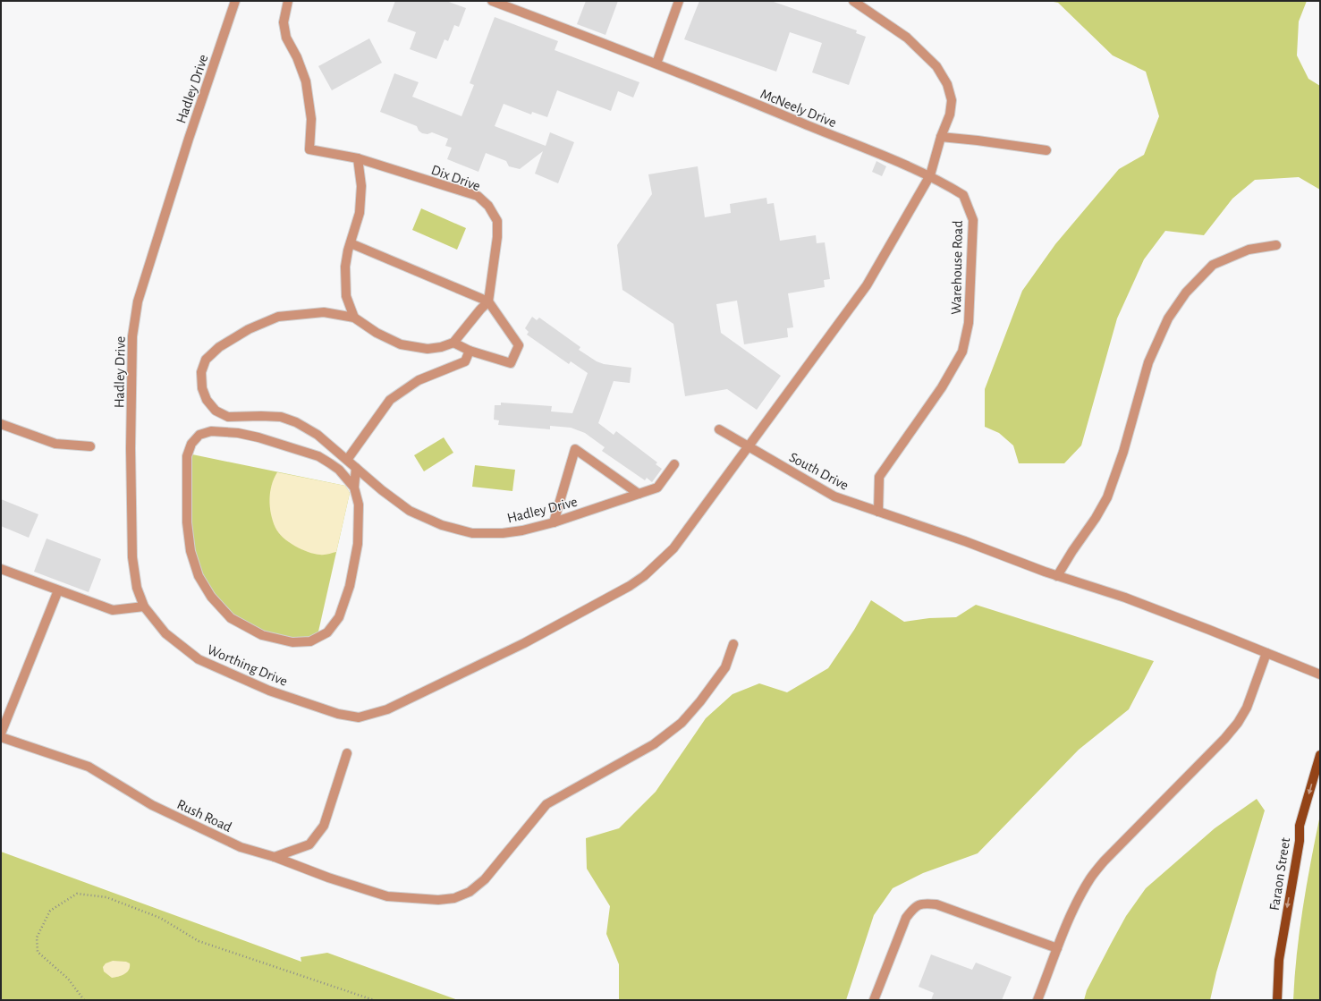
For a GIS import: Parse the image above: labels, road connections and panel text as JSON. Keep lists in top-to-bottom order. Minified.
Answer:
{"streets":{"main road":["Faraon Street"],"street":["Hadley Drive","McNeely Drive","Dix Drive","Warehouse Road","South Drive","Worthing Drive","Rush Road"]},"crossings":[["Hadley Drive","Worthing Drive"],["McNeely Drive","Warehouse Road"],["Warehouse Road","South Drive"],["South Drive","Worthing Drive"]],"one_way":["Faraon Street"]}
